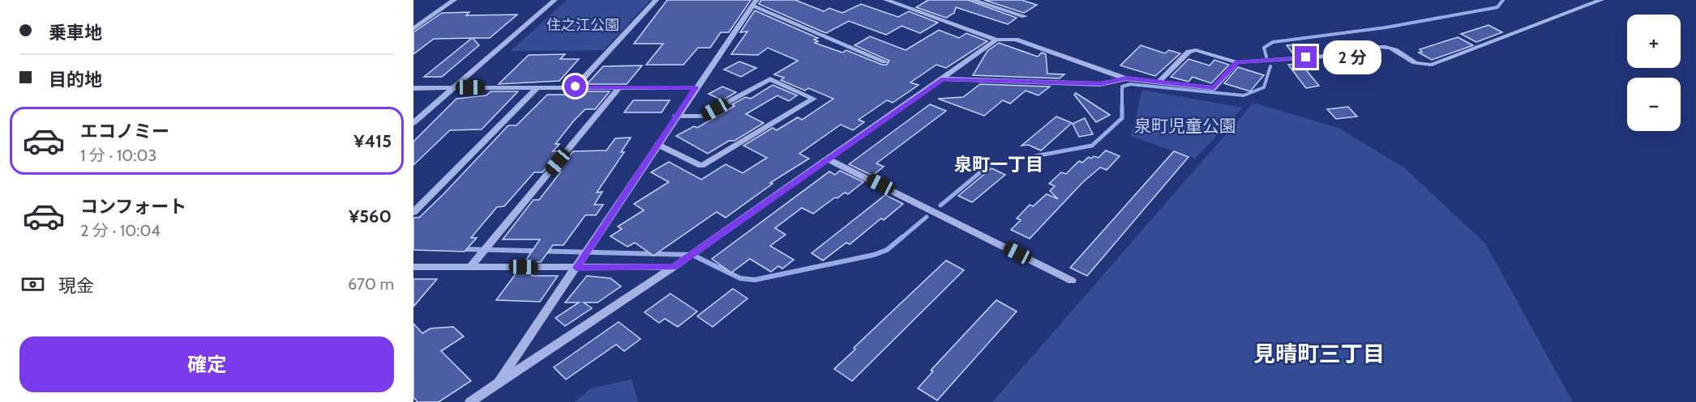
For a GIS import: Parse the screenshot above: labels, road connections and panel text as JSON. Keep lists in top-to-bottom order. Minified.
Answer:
{"districts":["泉町一丁目","見晴町三丁目"],"parks":["住之江公園","泉町児童公園"],"page":{"banner":["乗車地","目的地"],"map_buttons":["+","−"],"bubble":"2 分","list":[{"name":"エコノミー","note":"1 分 · 10:03","value":"¥415"},{"name":"コンフォート","note":"2 分 · 10:04","value":"¥560"}],"pay":["現金","670 m"],"buttons":"確定"}}
